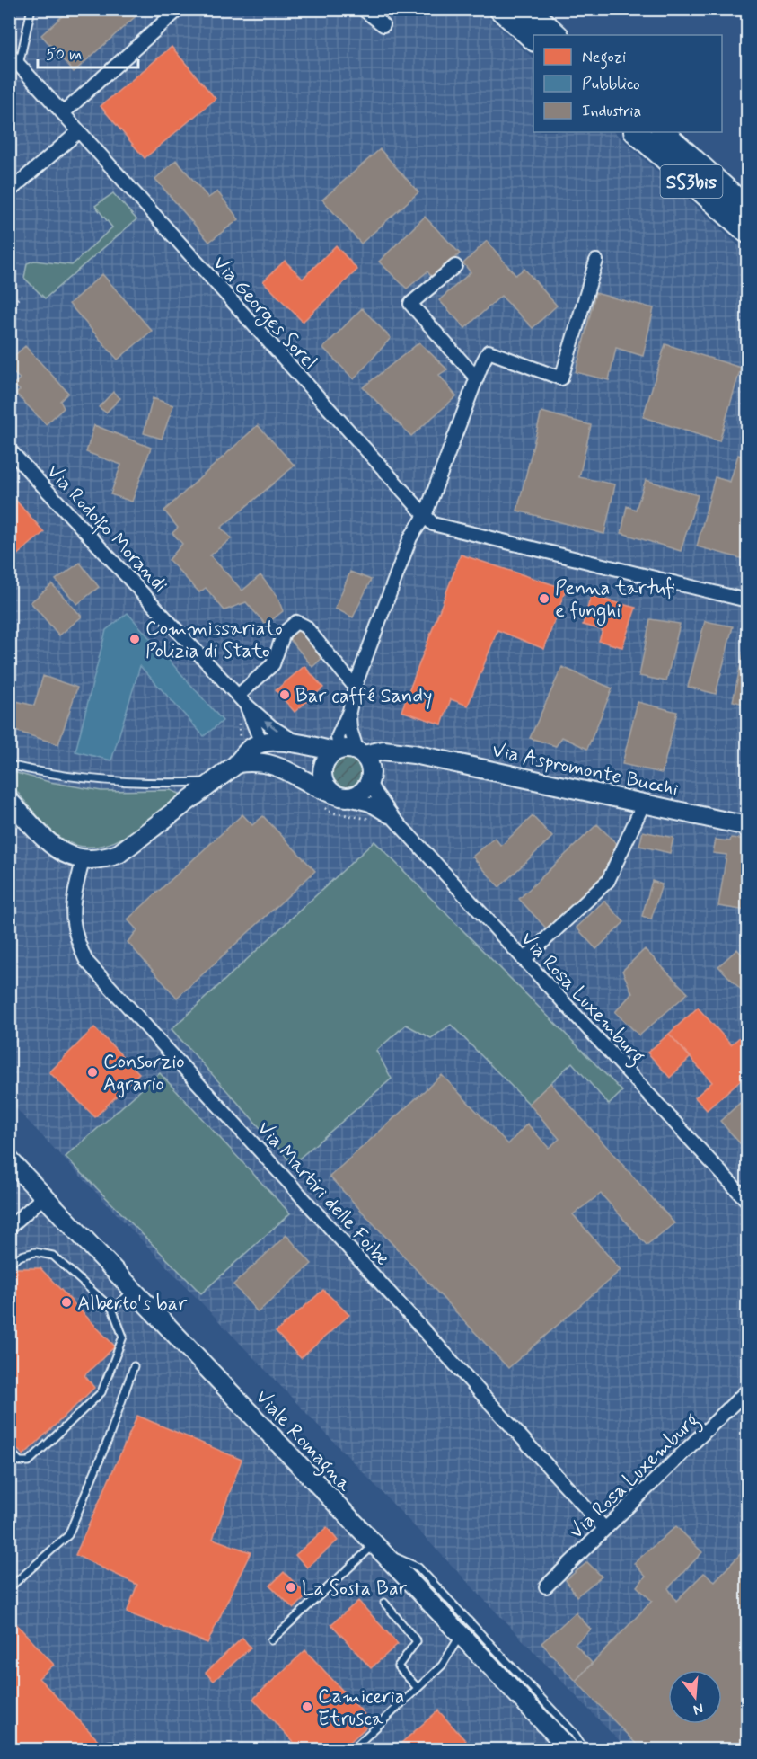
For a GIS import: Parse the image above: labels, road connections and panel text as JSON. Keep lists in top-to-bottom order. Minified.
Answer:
{"streets":{"highway":["SS3bis"],"street":["Via Georges Sorel","Via Rodolfo Morandi","Via Aspromonte Bucchi","Via Rosa Luxemburg","Via Martiri delle Foibe","Viale Romagna"]},"crossings":[["Via Rodolfo Morandi","Via Aspromonte Bucchi"],["Via Aspromonte Bucchi","Via Rosa Luxemburg"],["Via Rosa Luxemburg","Via Martiri delle Foibe"]],"places":["Penna tartufi e funghi","Commissariato Polizia di Stato","Bar caffé Sandy","Consorzio Agrario","Alberto's bar","La Sosta Bar","Camiceria Etrusca"],"legend":["Negozi","Pubblico","Industria"],"scale_bar":"50 m","north":"bottom"}
